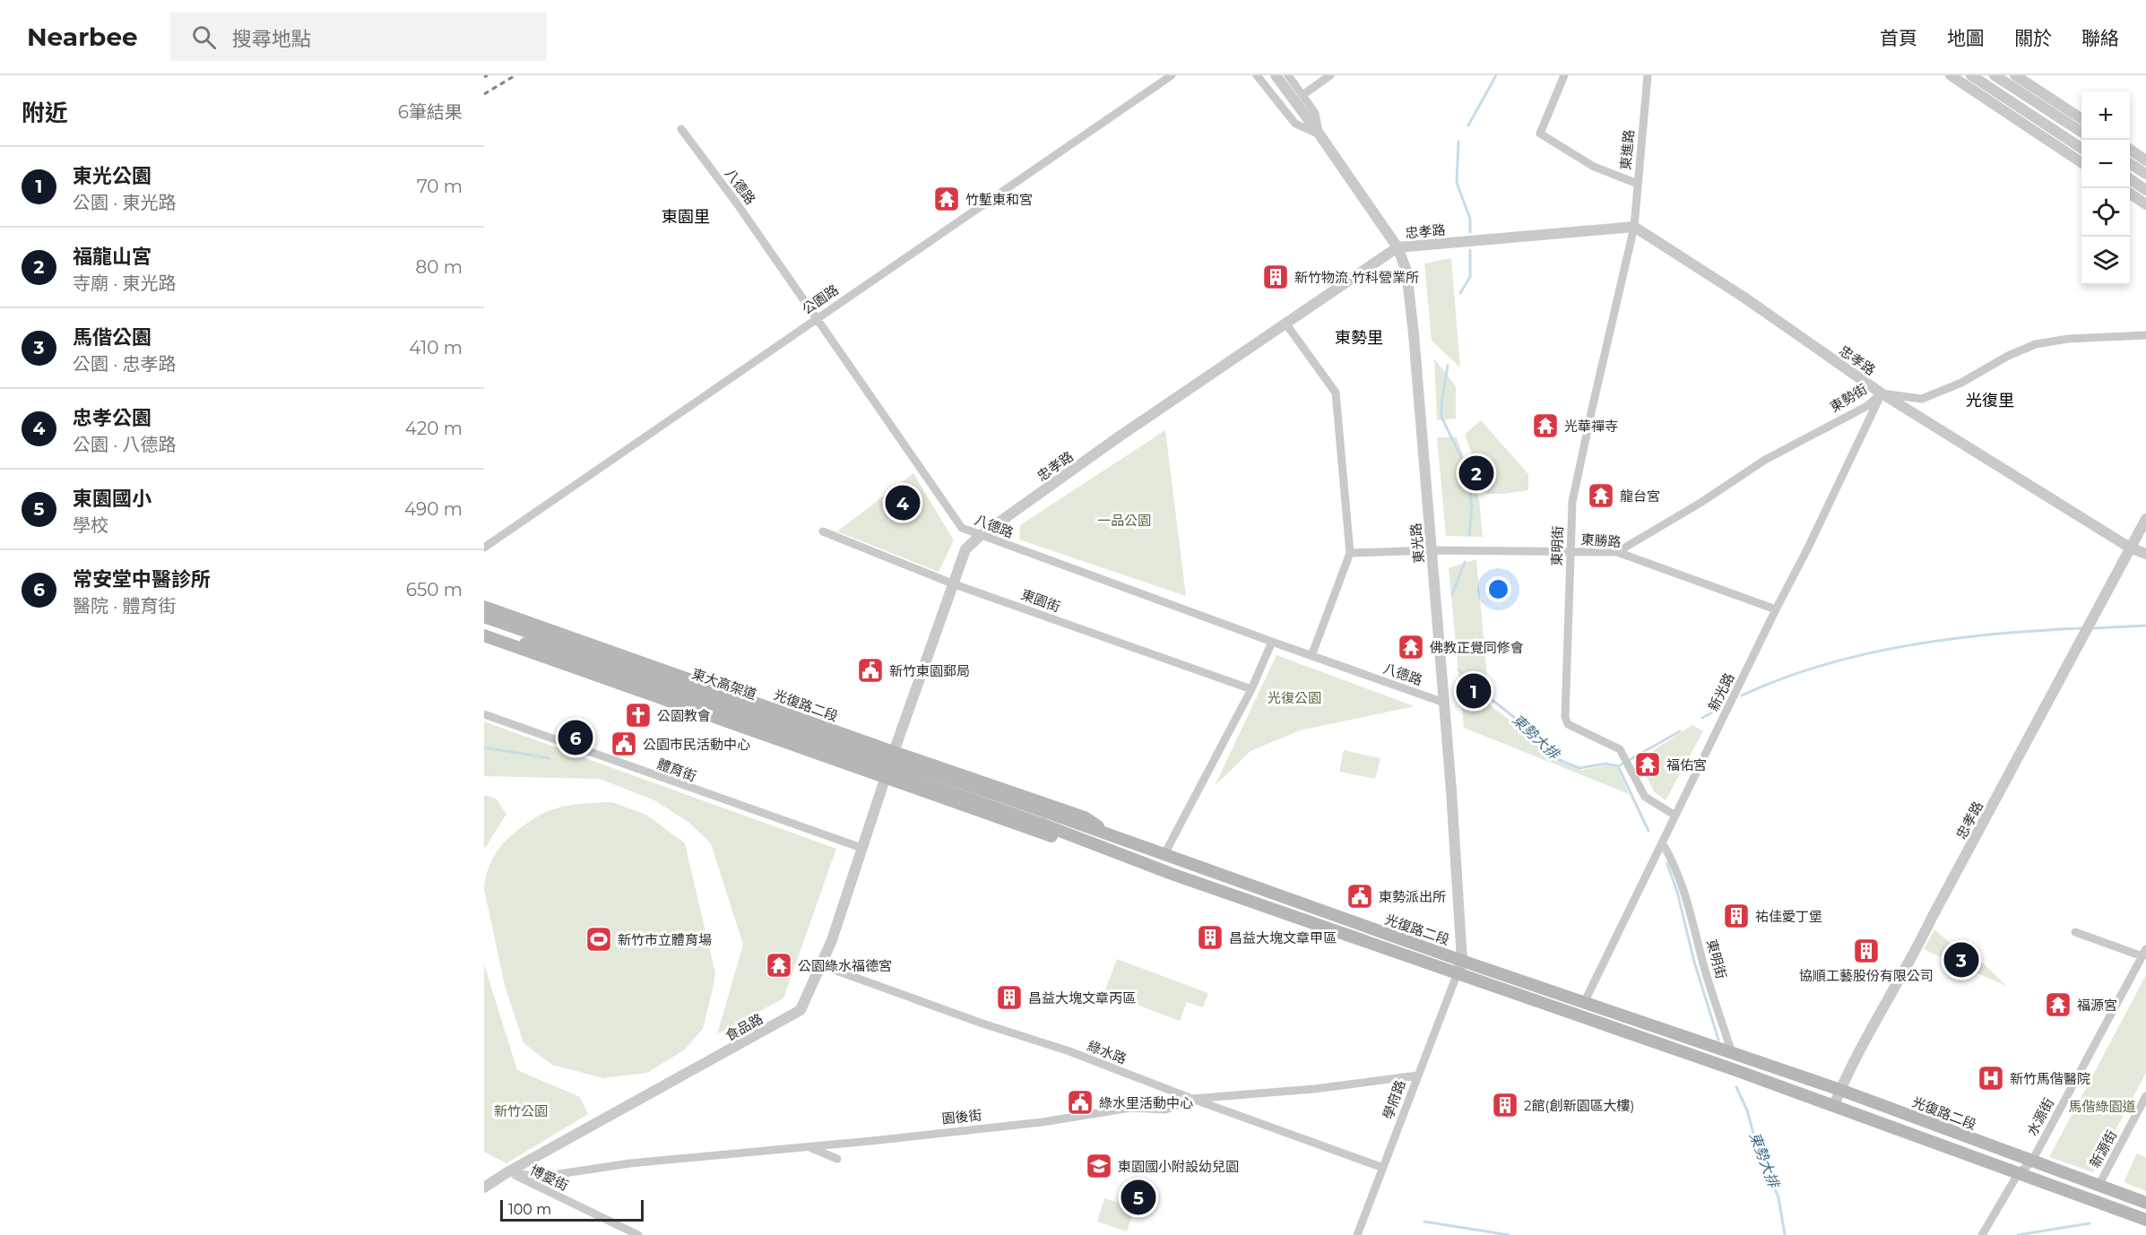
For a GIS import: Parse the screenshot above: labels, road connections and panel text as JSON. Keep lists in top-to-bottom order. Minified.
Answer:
{"streets":{"main road":["東大高架道","光復路二段"],"street":["東進路","八德路","忠孝路","公園路","東勢街","東勝路","東光路","東明街","東園街","新光路","體育街","食品路","綠水路","學府路","園後街","水源街","新源街","博愛街"]},"crossings":[["東進路","忠孝路"],["東進路","東明街"],["八德路","忠孝路"],["八德路","公園路"],["八德路","東光路"],["忠孝路","東勢街"],["忠孝路","東光路"],["忠孝路","東明街"],["忠孝路","東園街"],["忠孝路","新光路"],["忠孝路","光復路二段"],["忠孝路","食品路"],["東勢街","東勝路"],["東勢街","新光路"],["東勝路","東光路"],["東勝路","東明街"],["東勝路","新光路"],["東光路","光復路二段"],["東光路","學府路"],["東明街","新光路"],["東明街","光復路二段"],["東大高架道","光復路二段"],["新光路","光復路二段"],["光復路二段","水源街"],["光復路二段","新源街"],["體育街","食品路"],["食品路","綠水路"],["食品路","園後街"],["食品路","博愛街"],["綠水路","學府路"],["綠水路","園後街"],["學府路","園後街"],["園後街","博愛街"]],"districts":["東園里","東勢里","光復里"],"water":["東勢大排"],"parks":["一品公園","光復公園","馬偕綠園道","新竹公園"],"places":{"temple":["竹塹東和宮","光華禪寺","龍台宮","佛教正覺同修會","福佑宮","公園綠水福德宮","福源宮"],"building":["新竹物流 竹科營業所","祐佳愛丁堡","昌益大塊文章甲區","協順工藝股份有限公司","昌益大塊文章丙區","2館(創新園區大樓)"],"public building":["新竹東園郵局","公園市民活動中心","東勢派出所","綠水里活動中心"],"church":["公園教會"],"sports":["新竹市立體育場"],"hospital":["新竹馬偕醫院"],"school or university":["東園國小附設幼兒園"]},"scale_bar":"100 m","page":{"header":"Nearbee","search":"搜尋地點","nav":["首頁","地圖","關於","聯絡"],"heading":["附近","6筆結果"],"map_buttons":["+","−"],"list":[{"mark":"1","name":"東光公園","note":"公園 · 東光路","value":"70 m"},{"mark":"2","name":"福龍山宮","note":"寺廟 · 東光路","value":"80 m"},{"mark":"3","name":"馬偕公園","note":"公園 · 忠孝路","value":"410 m"},{"mark":"4","name":"忠孝公園","note":"公園 · 八德路","value":"420 m"},{"mark":"5","name":"東園國小","note":"學校","value":"490 m"},{"mark":"6","name":"常安堂中醫診所","note":"醫院 · 體育街","value":"650 m"}],"pins":["2","4","1","6","3","5"],"scale":"100 m"}}
